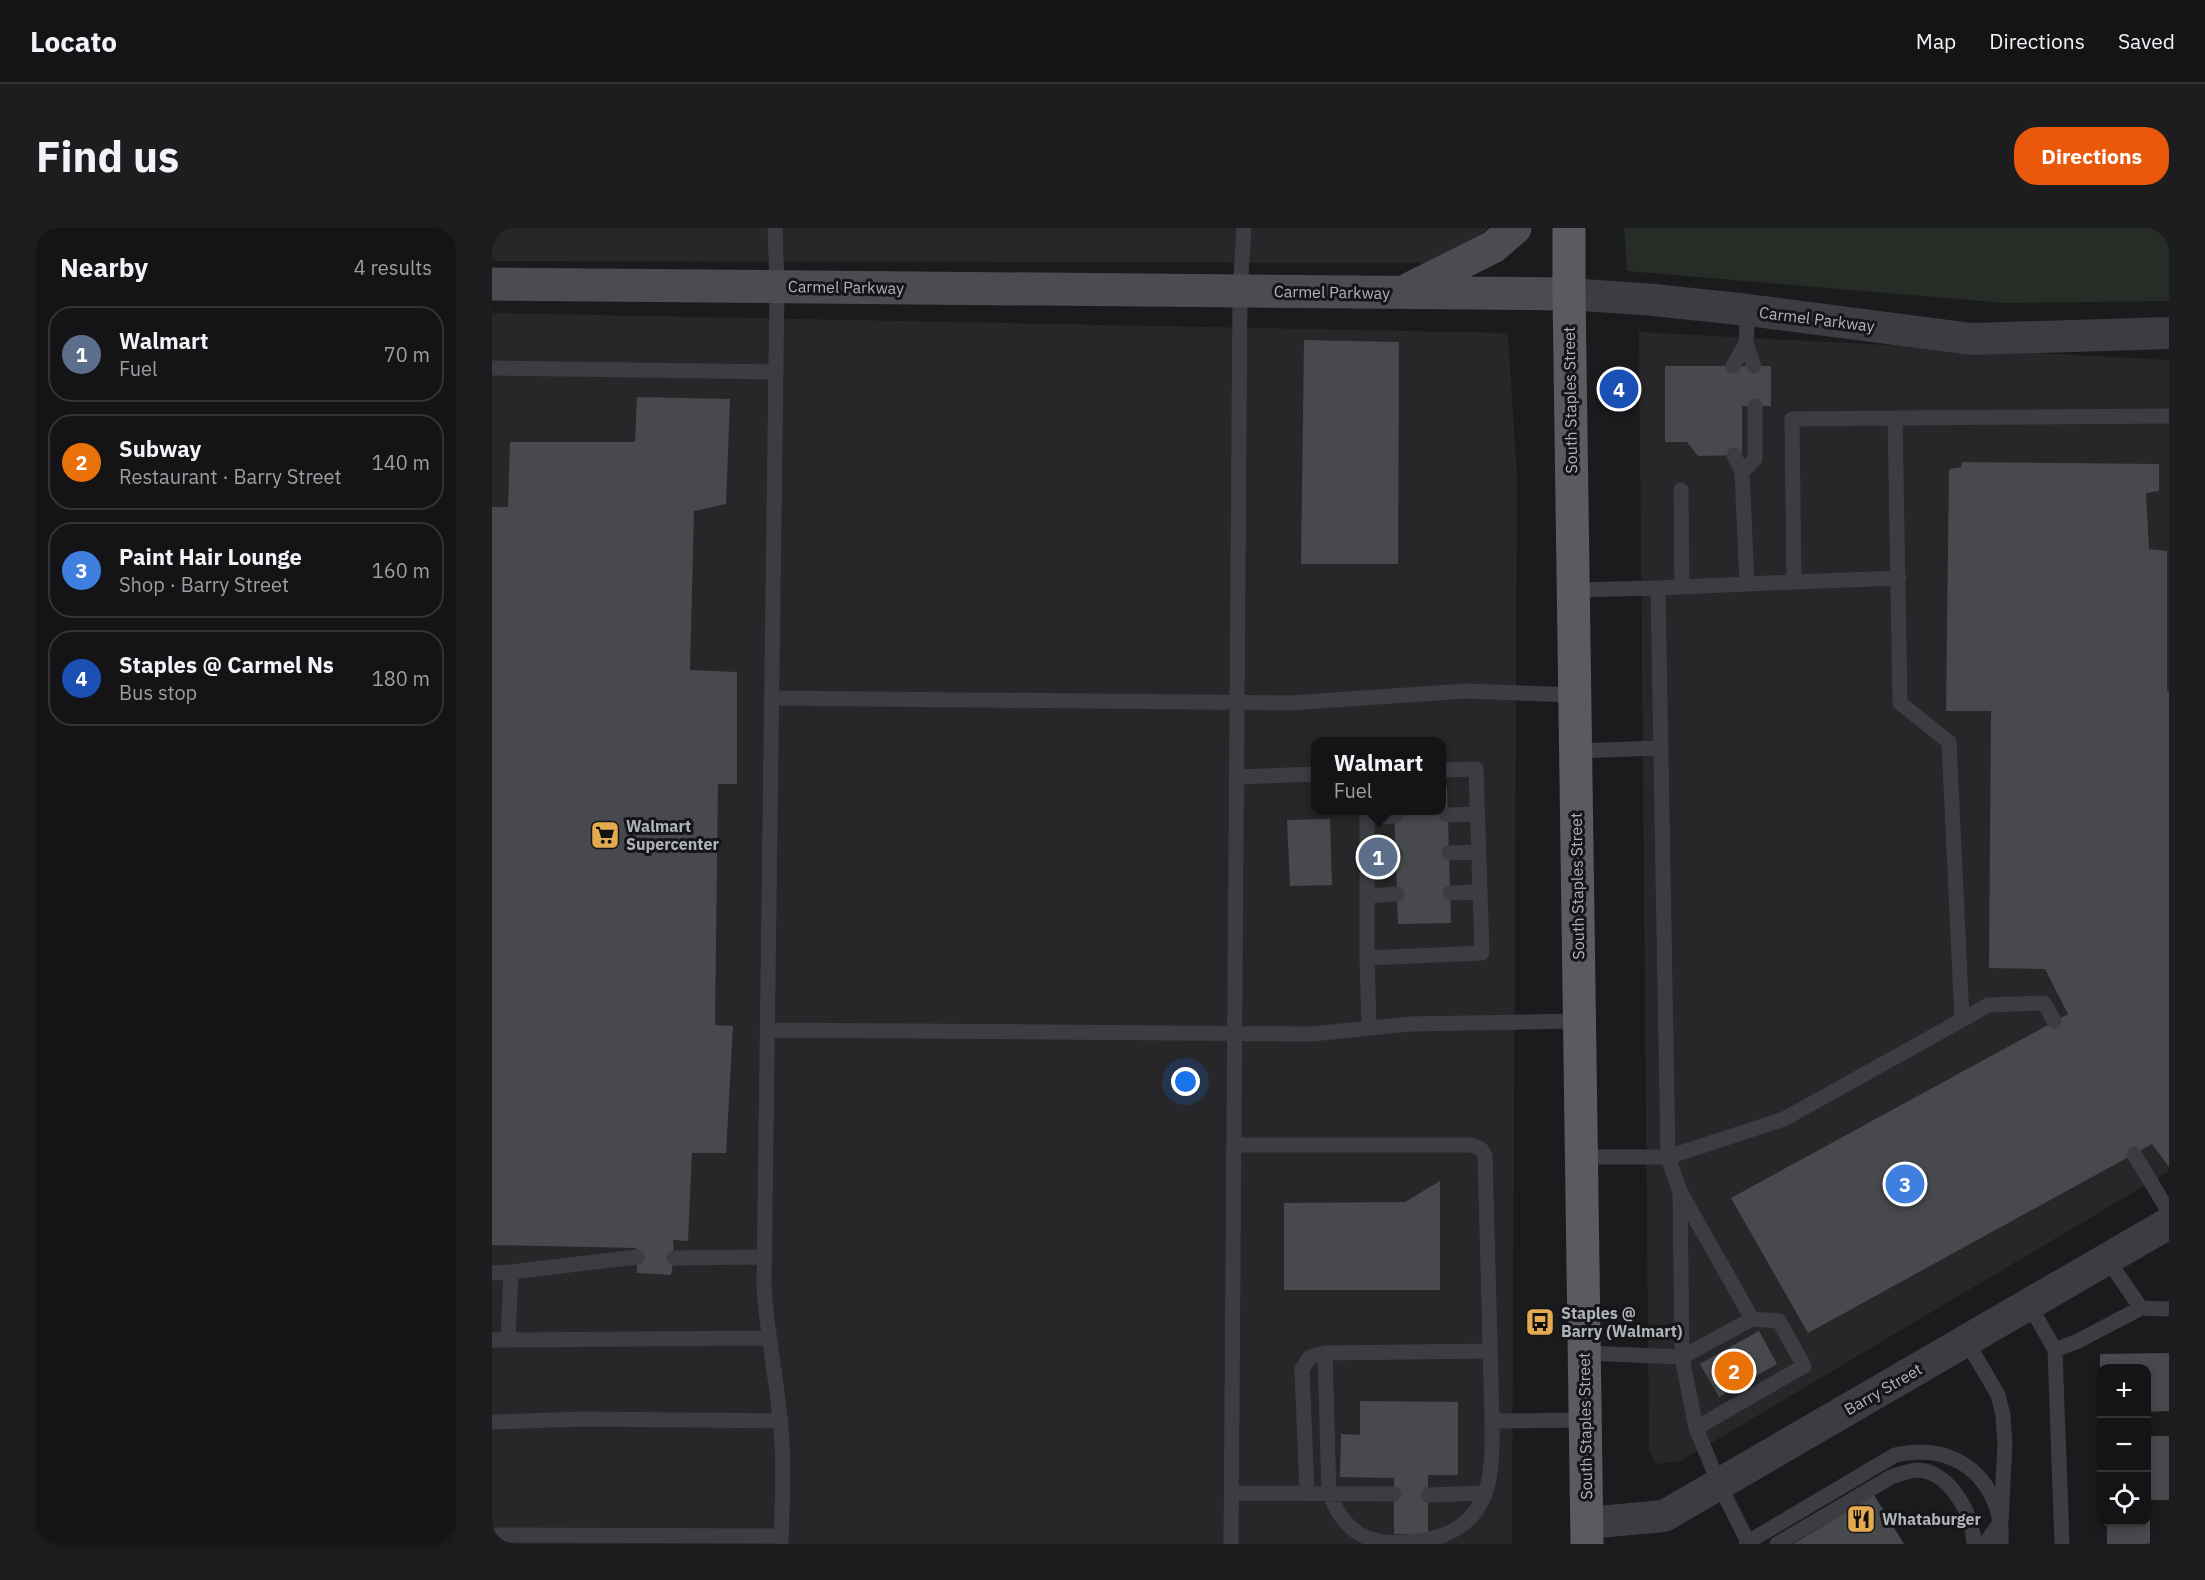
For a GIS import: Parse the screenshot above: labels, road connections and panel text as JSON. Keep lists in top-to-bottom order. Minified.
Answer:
{"streets":{"main road":["South Staples Street"],"street":["Carmel Parkway","Barry Street"]},"crossings":[["Carmel Parkway","South Staples Street"],["South Staples Street","Barry Street"]],"places":{"supermarket":["Walmart Supercenter"],"bus stop":["Staples @ Barry (Walmart)"],"restaurant":["Whataburger"]},"page":{"header":"Locato","nav":["Map","Directions","Saved"],"buttons":"Directions","title":"Find us","heading":["Nearby","4 results"],"list":[{"mark":"1","name":"Walmart","note":"Fuel","value":"70 m"},{"mark":"2","name":"Subway","note":"Restaurant · Barry Street","value":"140 m"},{"mark":"3","name":"Paint Hair Lounge","note":"Shop · Barry Street","value":"160 m"},{"mark":"4","name":"Staples @ Carmel Ns","note":"Bus stop","value":"180 m"}],"pins":["4","1","3","2"],"popup":["Walmart","Fuel"],"map_buttons":["+","−"]}}
